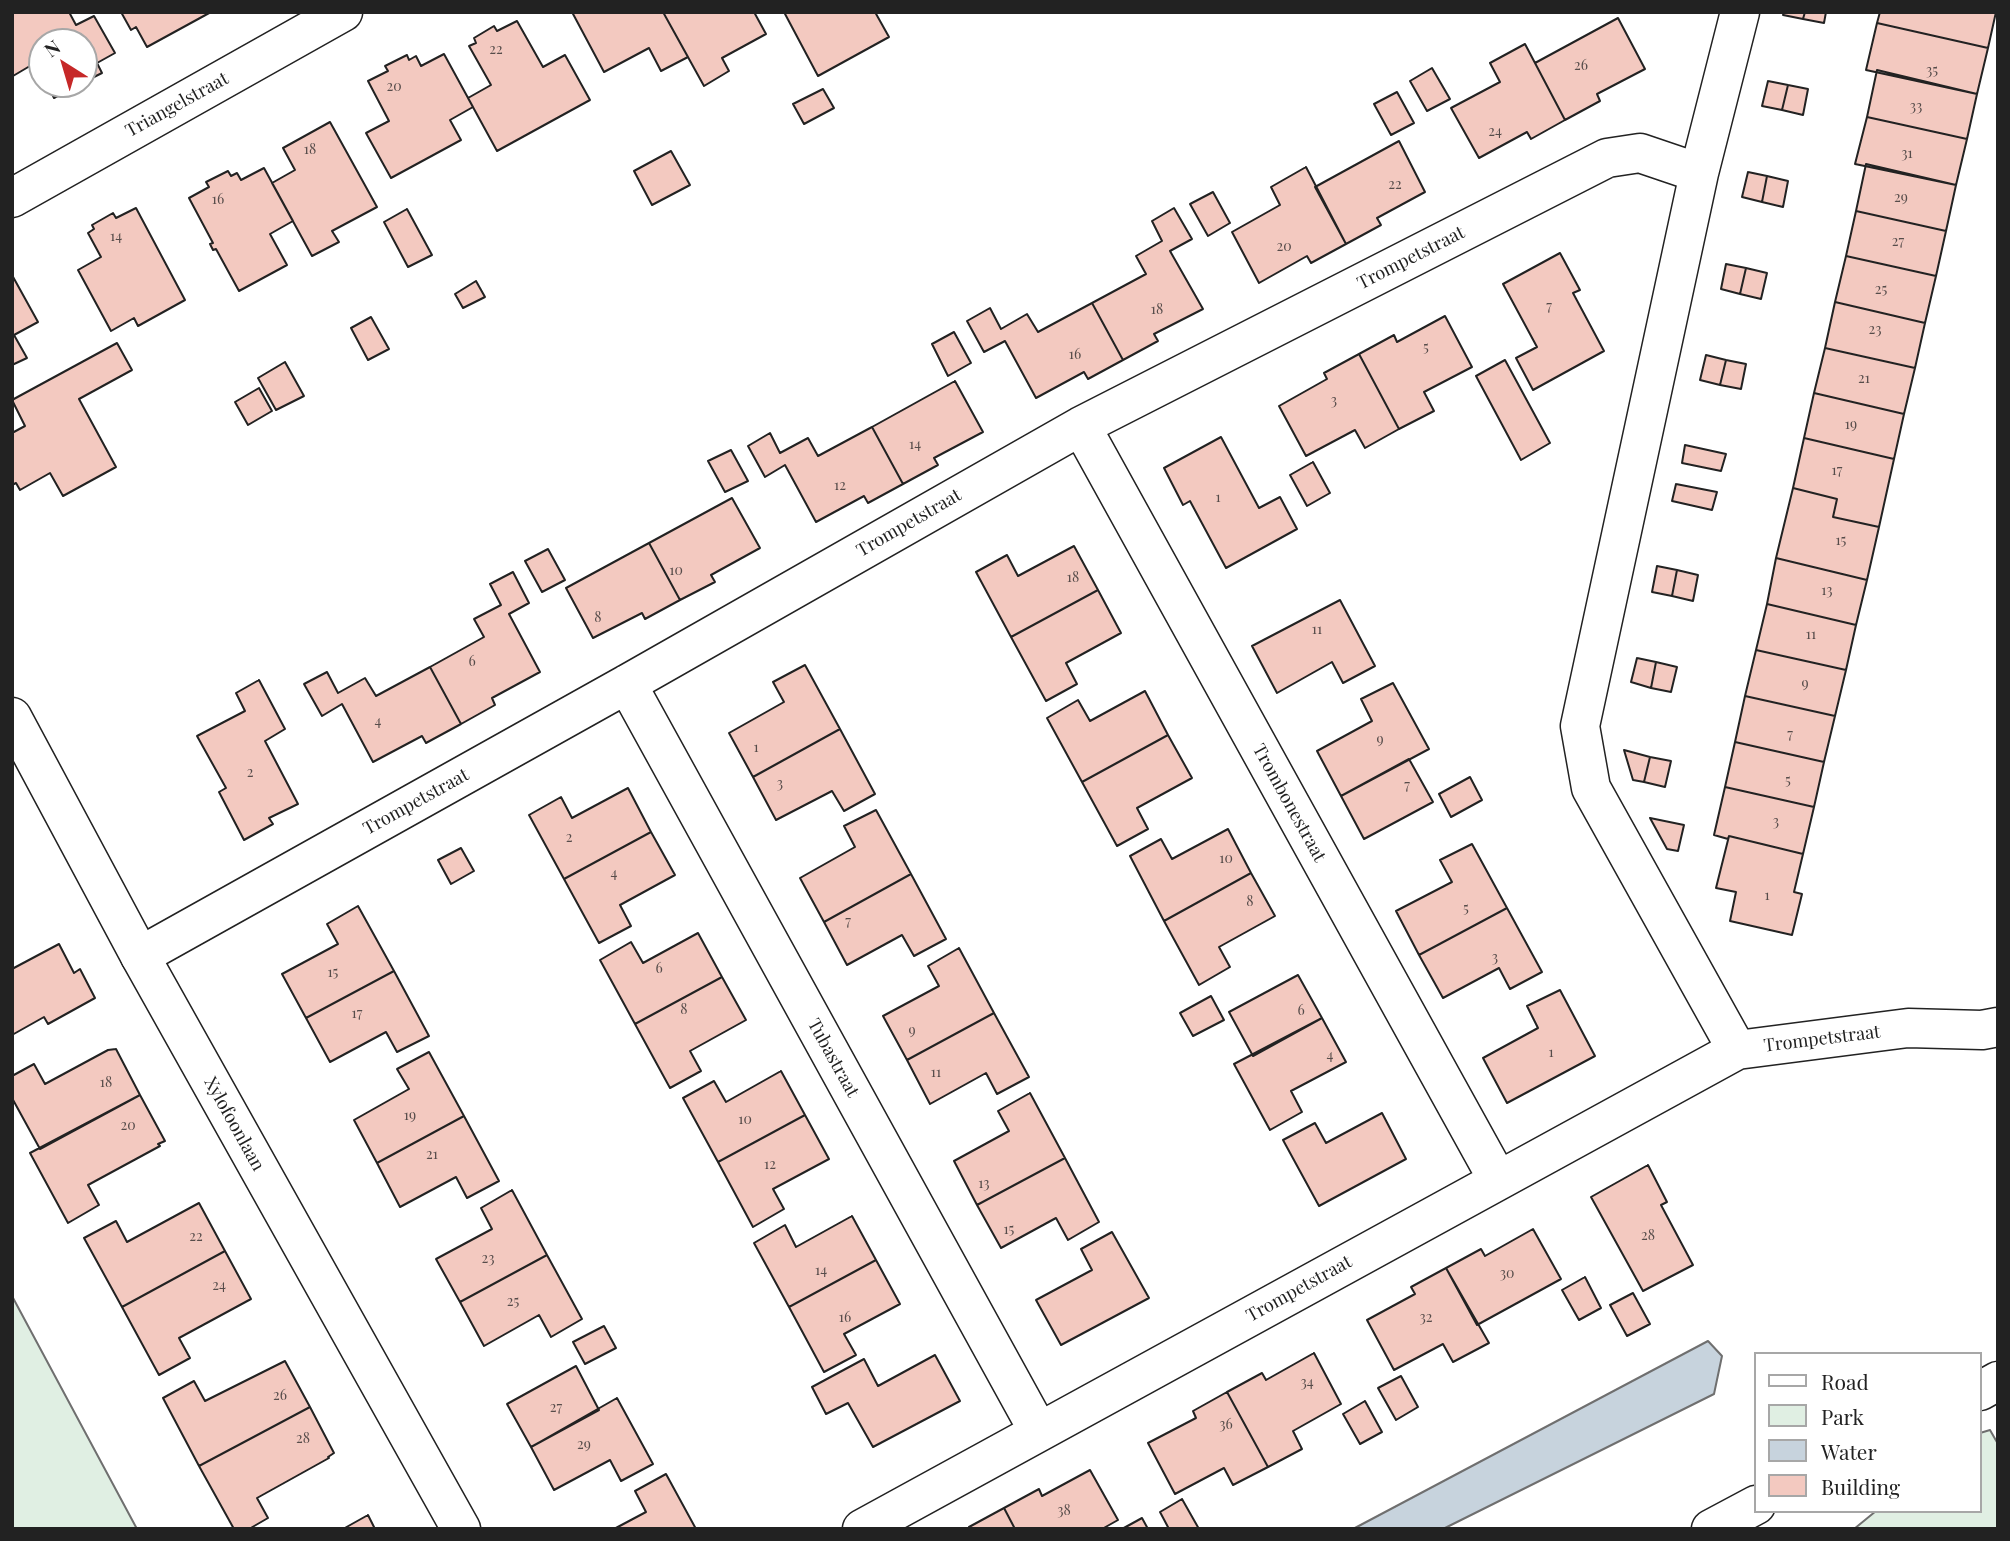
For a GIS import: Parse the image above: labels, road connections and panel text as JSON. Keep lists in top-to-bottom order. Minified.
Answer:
{"streets":{"street":["Triangelstraat","Trompetstraat","Trombonestraat","Tubastraat","Xylofoonlaan"]},"crossings":[["Trompetstraat","Trombonestraat"],["Trompetstraat","Tubastraat"],["Trompetstraat","Xylofoonlaan"]],"house_numbers":["22","26","35","20","33","24","18","31","22","29","16","14","27","20","25","7","18","23","5","16","21","3","19","14","17","12","1","15","10","18","13","8","11","11","6","9","4","7","9","1","2","5","3","7","3","2","10","4","1","8","5","7","3","6","15","8","6","17","9","1","4","11","18","19","10","20","21","12","13","15","28","22","23","14","30","24","25","16","32","34","26","27","36","28","29","38"],"legend":["Road","Park","Water","Building"],"north":"top left"}
